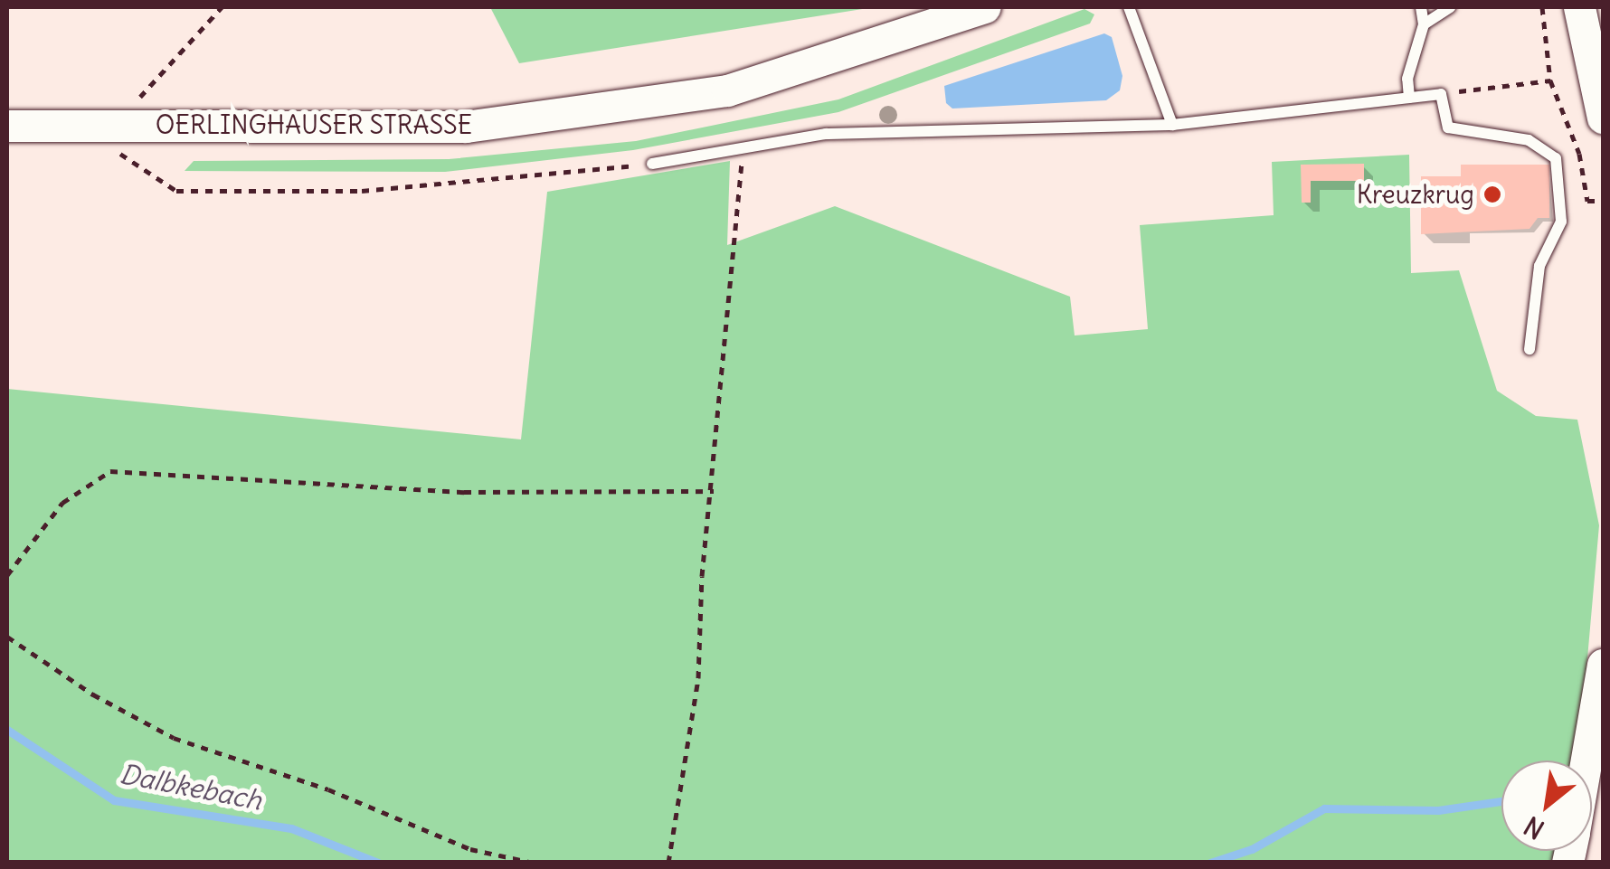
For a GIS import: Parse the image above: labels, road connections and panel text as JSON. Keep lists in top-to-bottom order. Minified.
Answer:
{"streets":{"main road":["OERLINGHAUSER STRASSE"]},"water":["Dalbkebach"],"places":["Kreuzkrug"],"north":"bottom left"}
